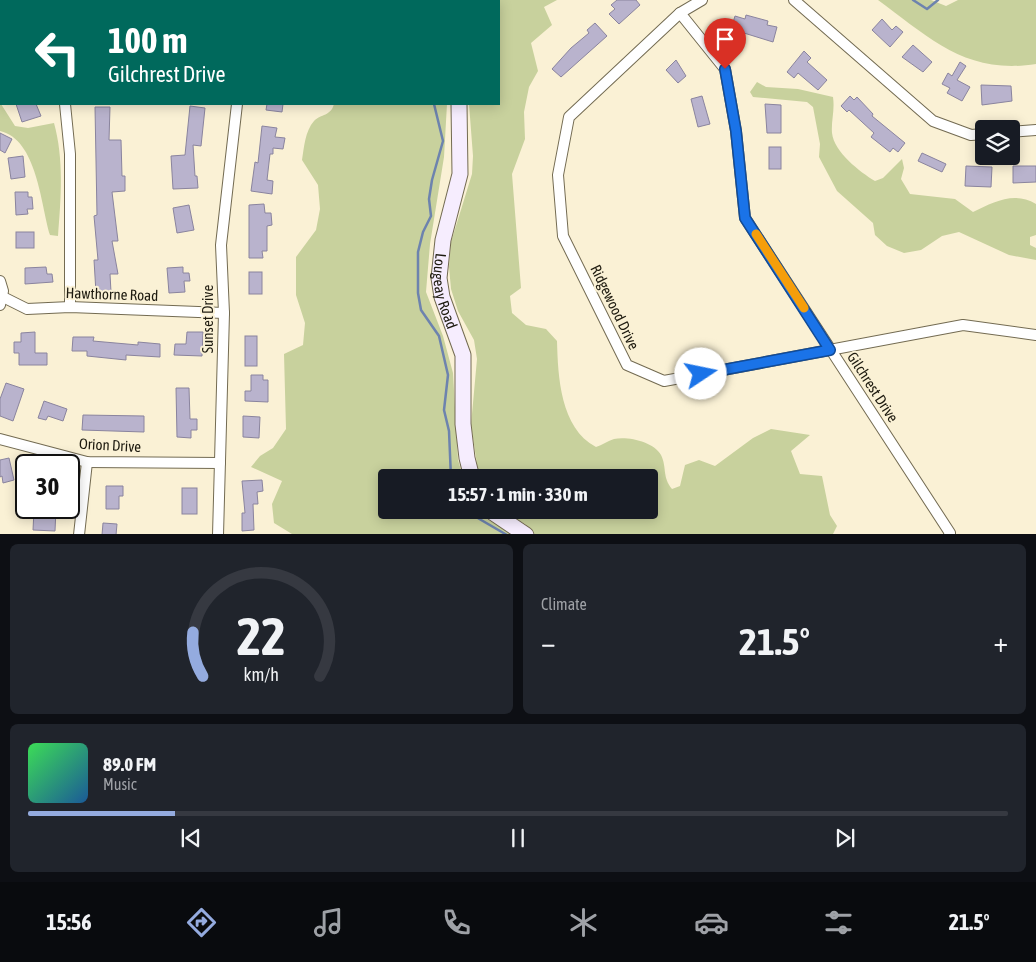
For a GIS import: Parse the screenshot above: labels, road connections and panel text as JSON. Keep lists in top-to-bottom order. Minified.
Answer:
{"streets":{"street":["Lougeay Road","Hawthorne Road","Ridgewood Drive","Sunset Drive","Gilchrest Drive","Orion Drive"]},"crossings":[["Hawthorne Road","Sunset Drive"],["Ridgewood Drive","Gilchrest Drive"],["Sunset Drive","Orion Drive"]],"page":{"turn":["100 m","Gilchrest Drive"],"limit":"30","trip":"15:57 · 1 min · 330 m","tile":"Climate","heat":["−","21.5°","+"],"song":["89.0 FM","Music"],"tabs":["15:56","21.5°"],"gauge":["22","km/h"]}}
